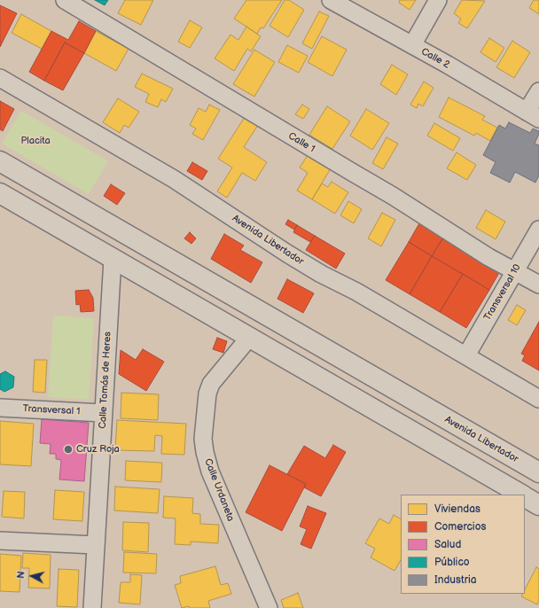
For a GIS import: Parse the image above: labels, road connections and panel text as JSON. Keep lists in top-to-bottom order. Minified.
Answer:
{"streets":{"main road":["Avenida Libertador"],"street":["Calle 2","Calle 1","Transversal 10","Calle Tomás de Heres","Transversal 1","Calle Urdaneta"]},"crossings":[["Calle 1","Transversal 10"],["Avenida Libertador","Transversal 10"],["Calle Tomás de Heres","Transversal 1"]],"parks":["Placita"],"places":["Cruz Roja"],"legend":["Viviendas","Comercios","Salud","Público","Industria"],"north":"left"}
